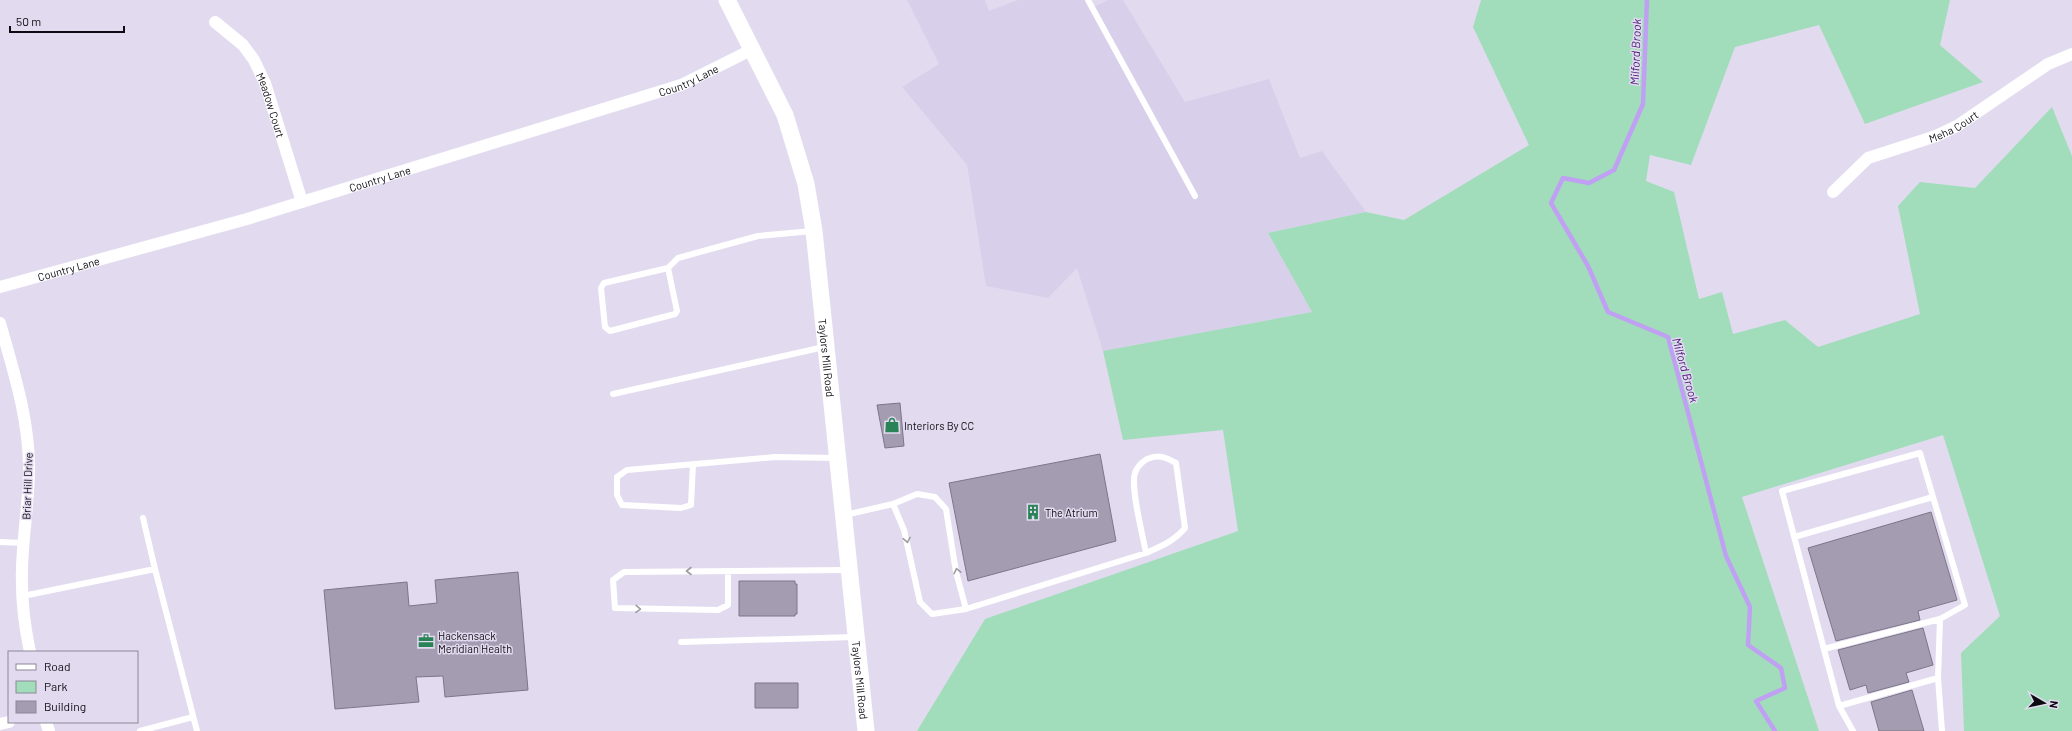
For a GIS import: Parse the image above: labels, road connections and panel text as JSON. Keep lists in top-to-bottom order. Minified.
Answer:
{"streets":{"street":["Country Lane","Meadow Court","Meha Court","Taylors Mill Road","Briar Hill Drive"]},"crossings":[["Country Lane","Meadow Court"],["Country Lane","Taylors Mill Road"]],"water":["Milford Brook"],"places":{"shop":["Interiors By CC"],"building":["The Atrium"],"office":["Hackensack Meridian Health"]},"legend":["Road","Park","Building"],"scale_bar":"50 m","north":"right"}
